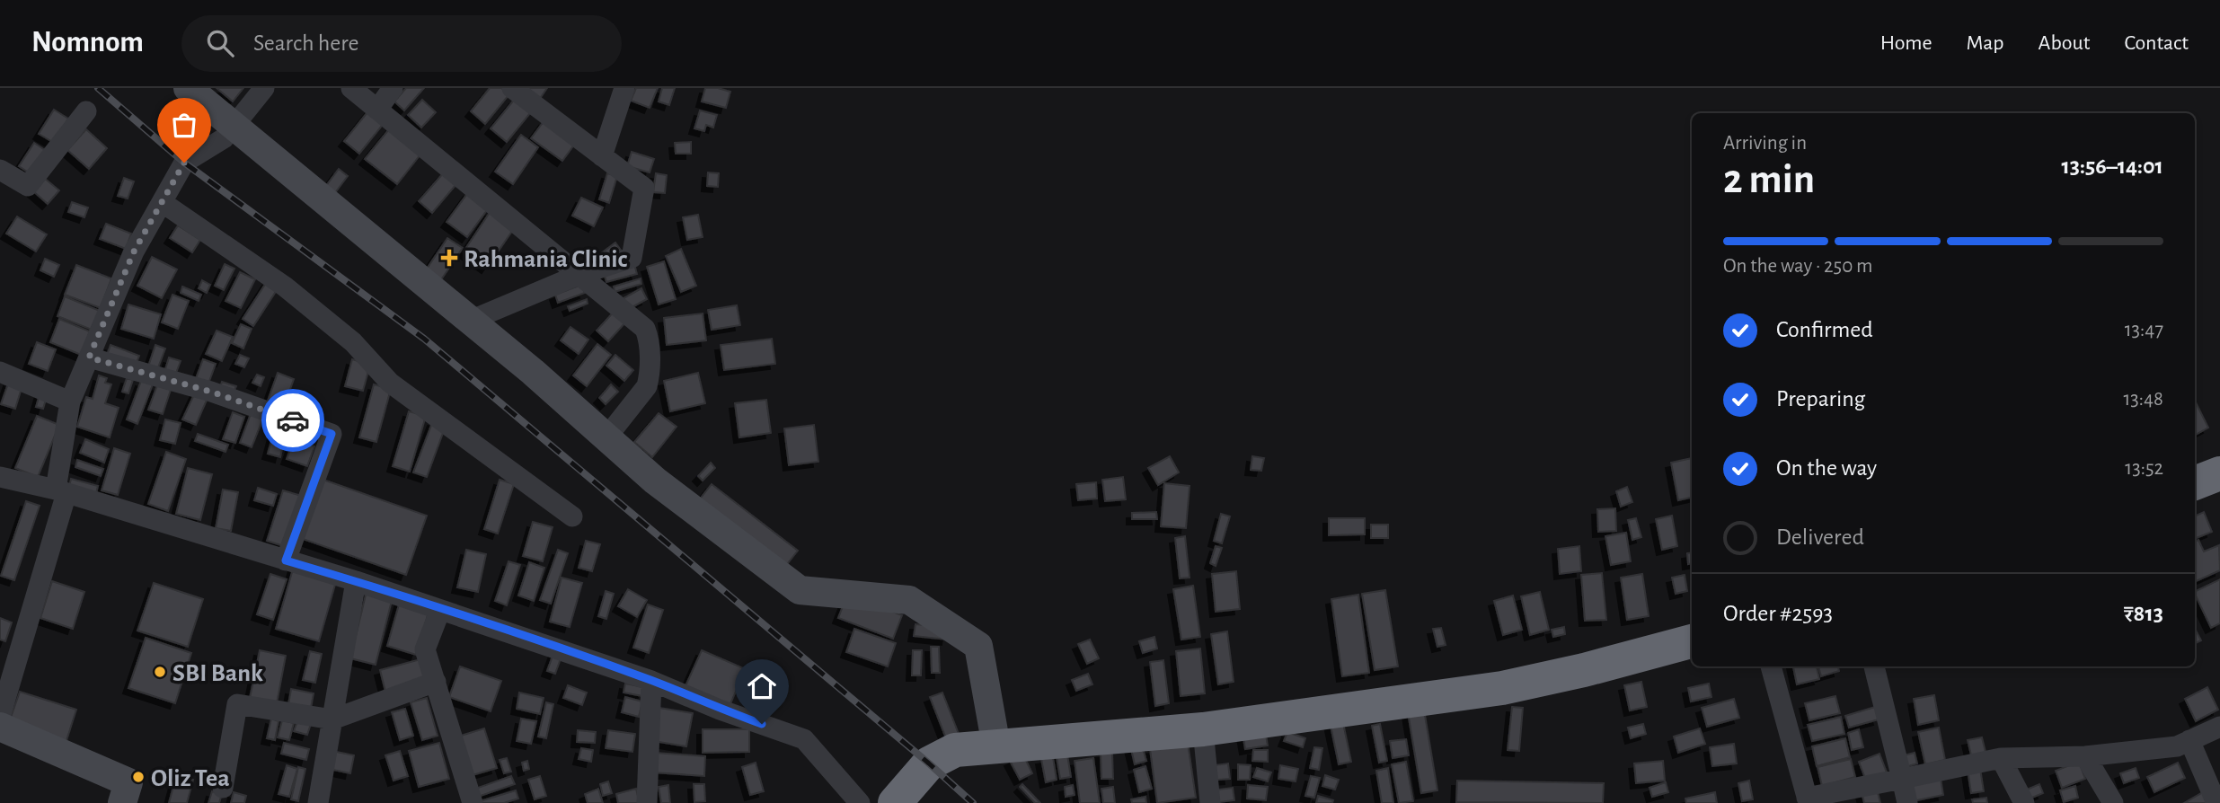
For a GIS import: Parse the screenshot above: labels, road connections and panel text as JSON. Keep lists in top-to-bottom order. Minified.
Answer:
{"places":{"health":["Rahmania Clinic"],"other":["SBI Bank","Oliz Tea"]},"page":{"header":"Nomnom","search":"Search here","nav":["Home","Map","About","Contact"],"heading":["2 min","Arriving in","13:56–14:01"],"panel":["Order #2593","₹813"],"bar":"On the way · 250 m","list":[["Confirmed","13:47"],["Preparing","13:48"],["On the way","13:52"],"Delivered"]}}
